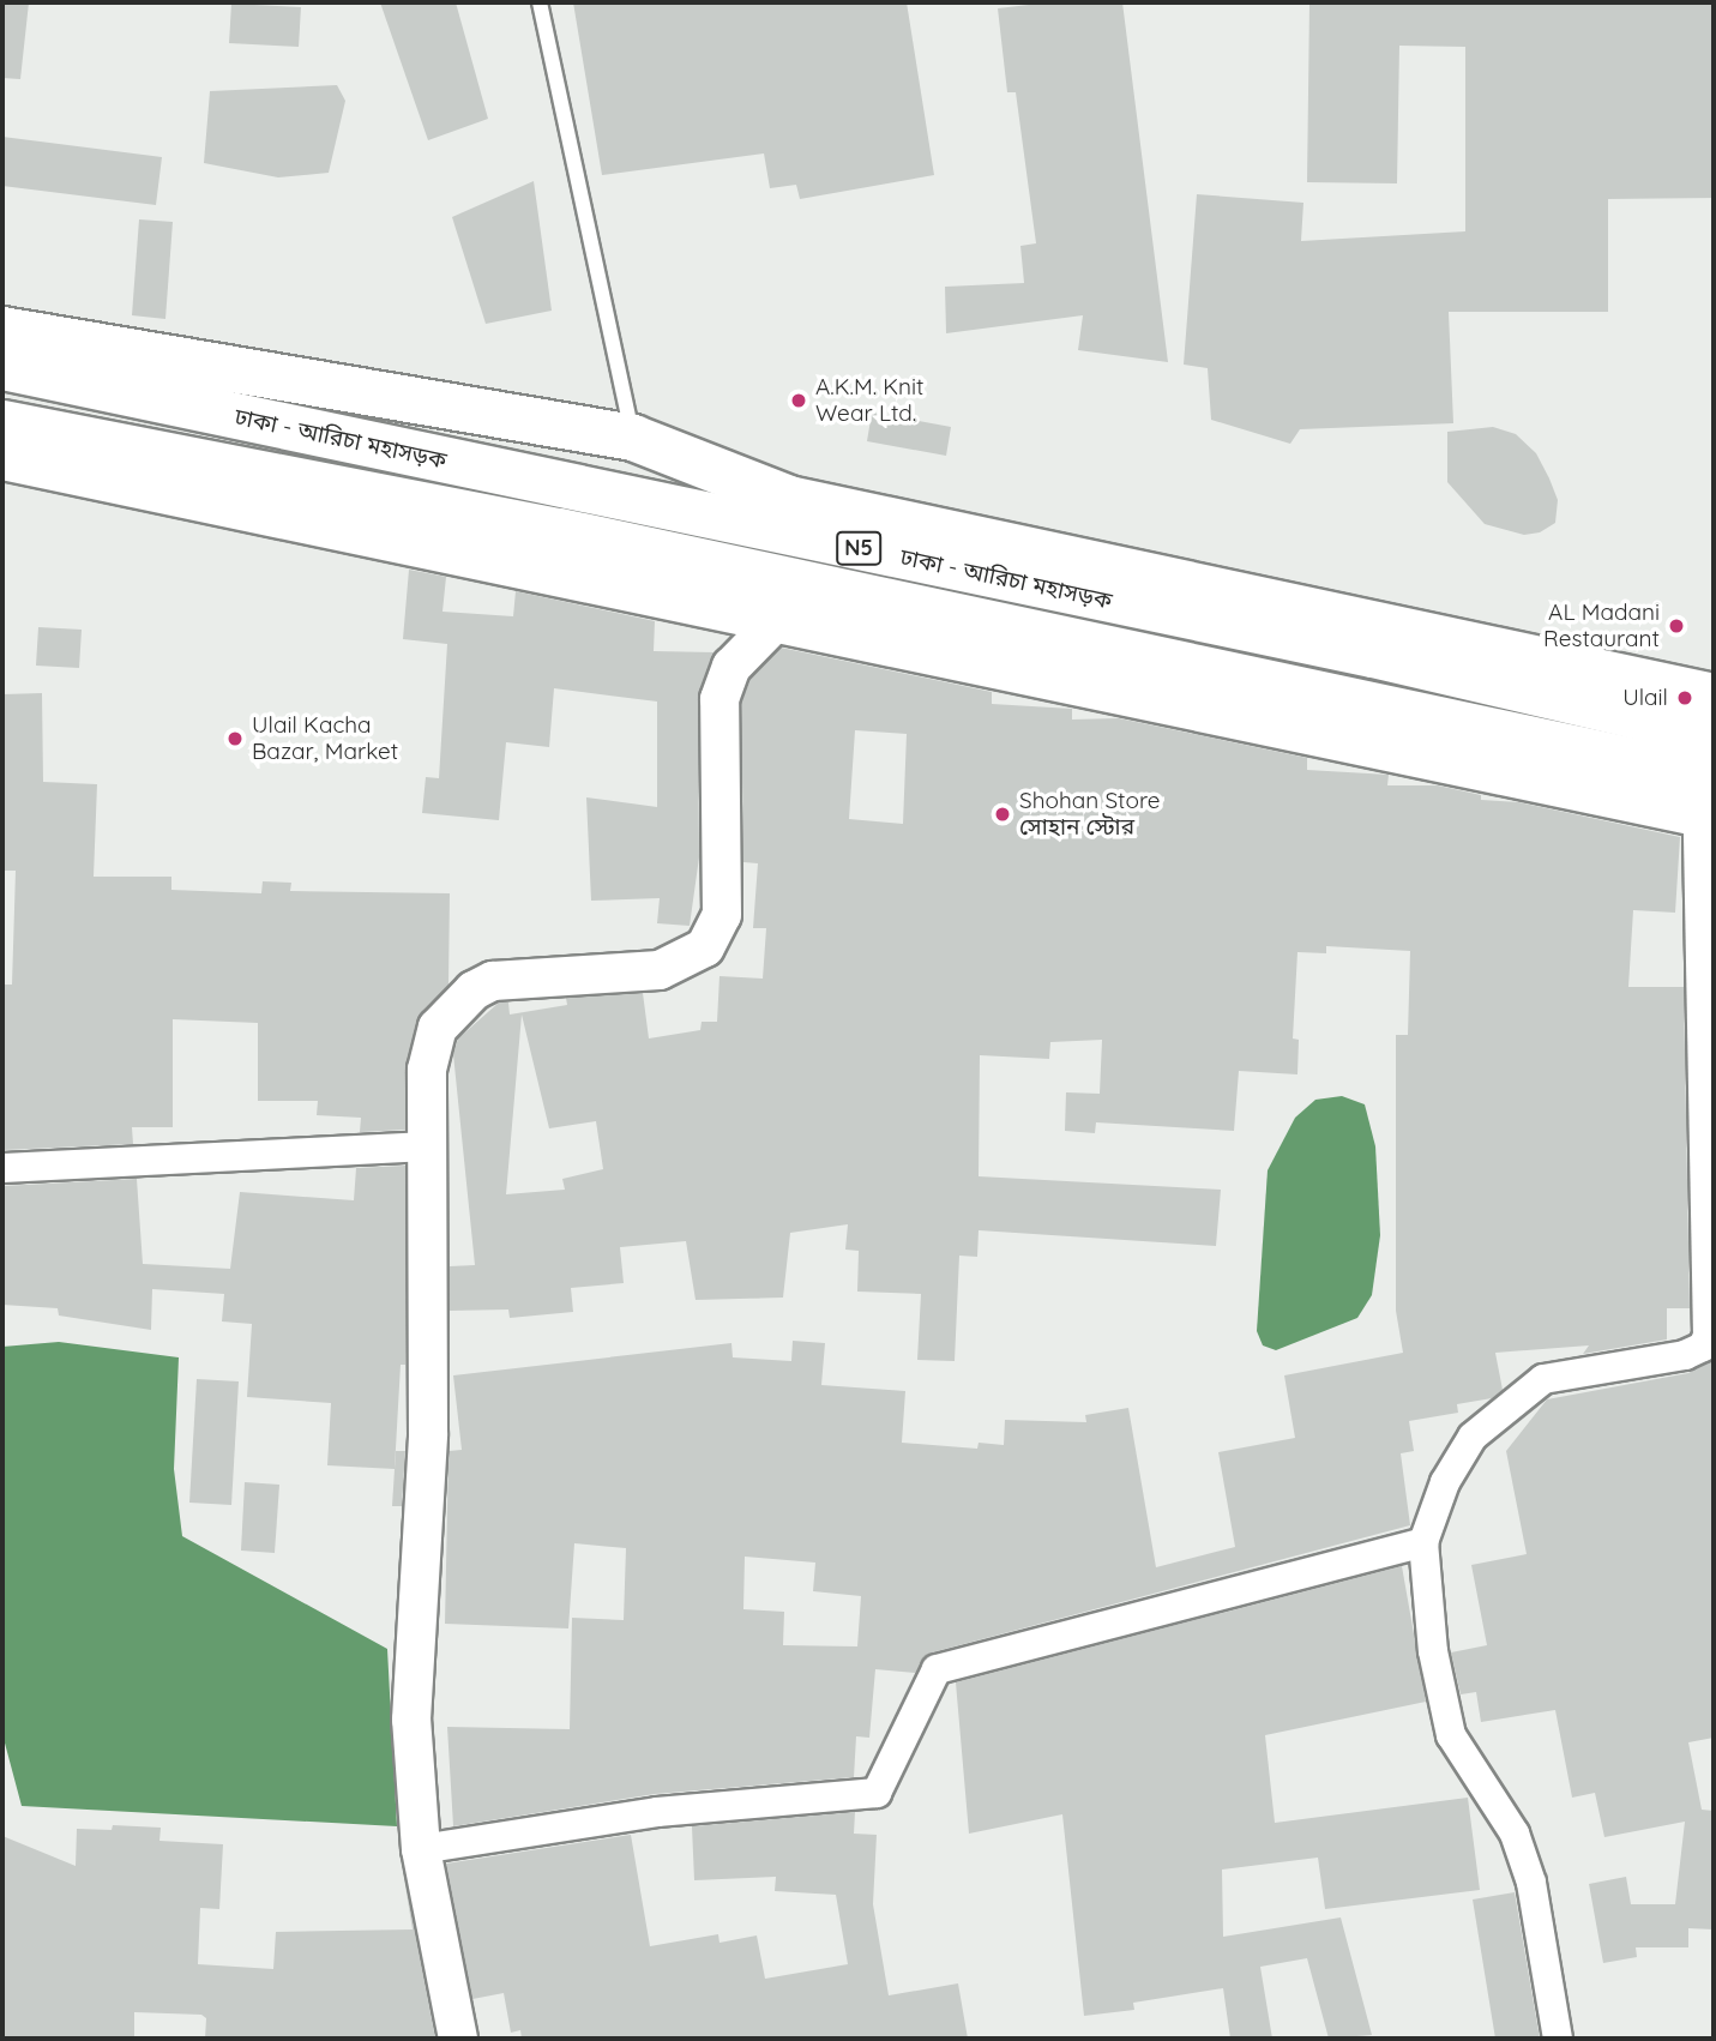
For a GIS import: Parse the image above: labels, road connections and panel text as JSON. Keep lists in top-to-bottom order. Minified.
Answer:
{"streets":{"highway":["ঢাকা - আরিচা মহাসড়ক","N5"]},"places":["A.K.M. Knit Wear Ltd.","AL Madani Restaurant","Ulail","Ulail Kacha Bazar, Market","Shohan Store সোহান স্টোর"]}
